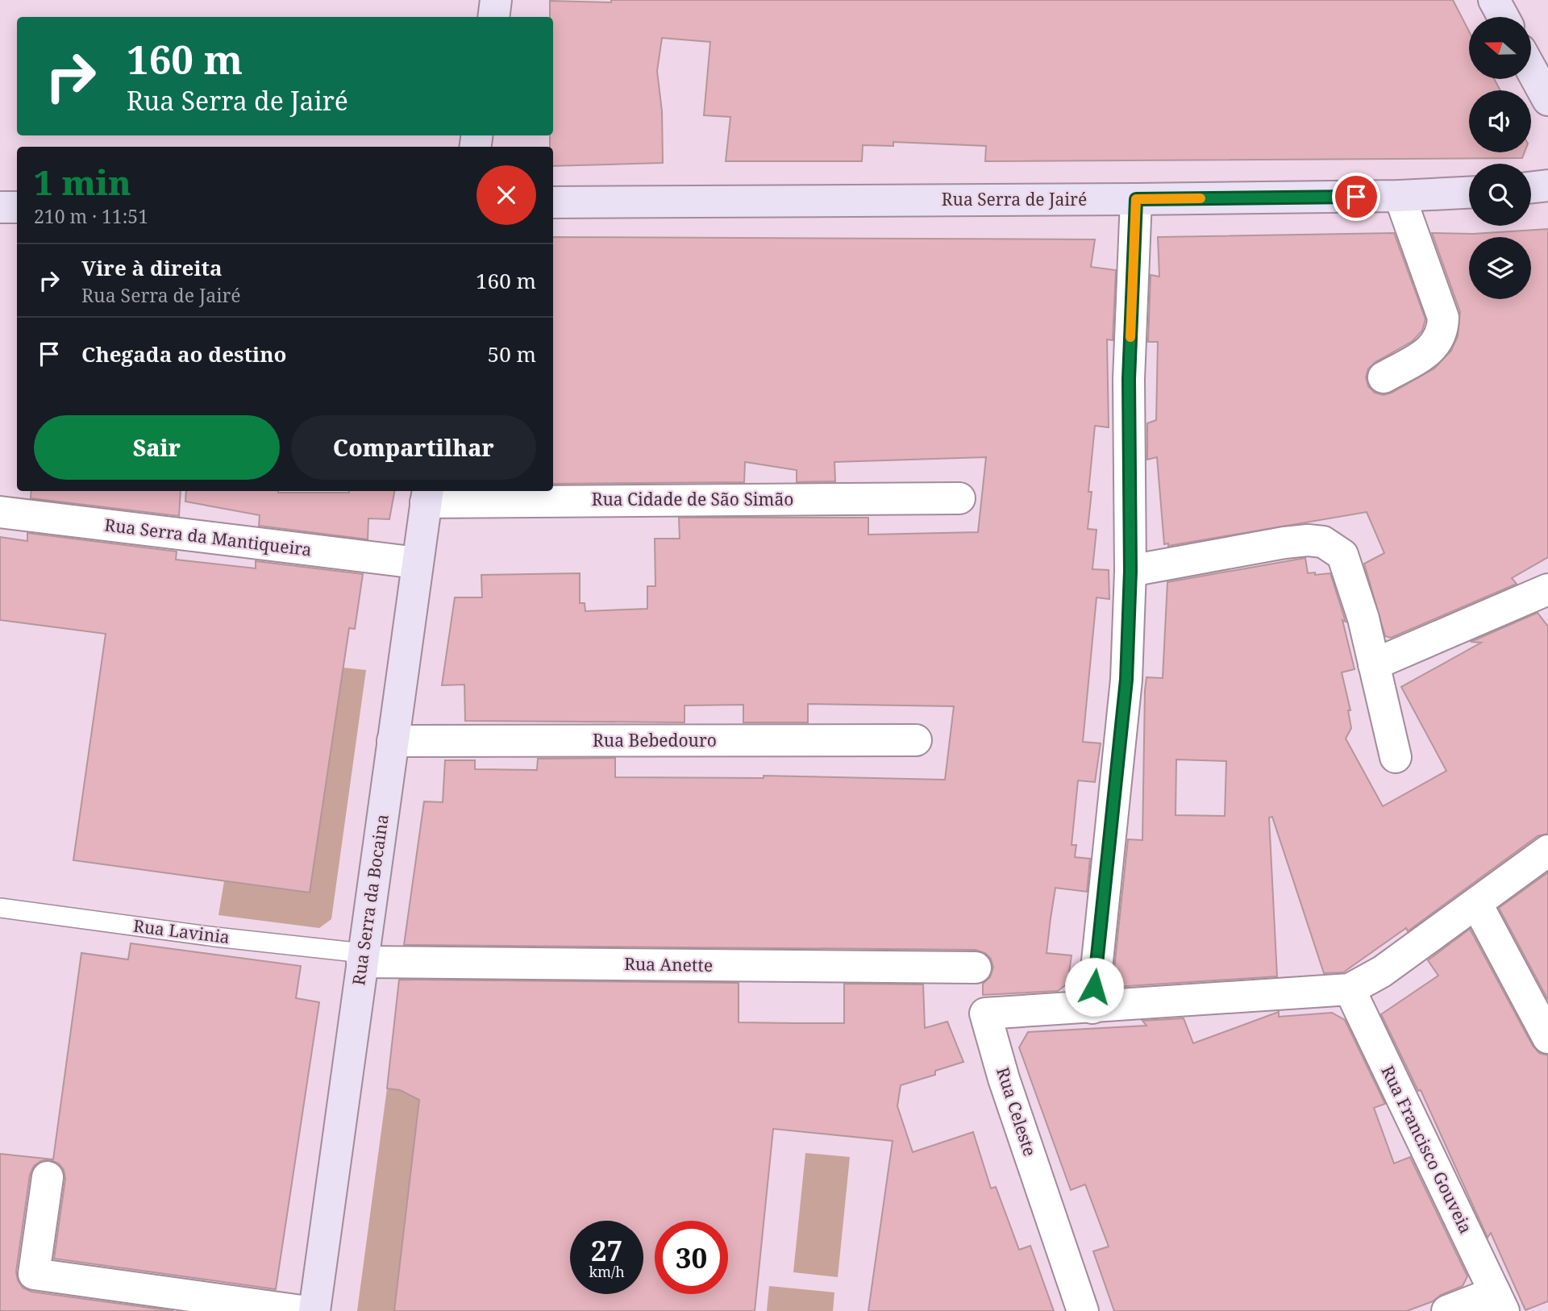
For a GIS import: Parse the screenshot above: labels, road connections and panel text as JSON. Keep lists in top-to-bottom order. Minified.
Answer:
{"streets":{"street":["Rua Serra de Jairé","Rua Cidade de São Simão","Rua Serra da Mantiqueira","Rua Bebedouro","Rua Serra da Bocaina","Rua Anette","Rua Celeste","Rua Francisco Gouveia"],"lane":["Rua Lavinia"]},"crossings":[["Rua Cidade de São Simão","Rua Serra da Bocaina"],["Rua Serra da Mantiqueira","Rua Serra da Bocaina"],["Rua Bebedouro","Rua Serra da Bocaina"],["Rua Serra da Bocaina","Rua Lavinia"],["Rua Serra da Bocaina","Rua Anette"],["Rua Lavinia","Rua Anette"]],"north":"left","page":{"turn":["160 m","Rua Serra de Jairé"],"heading":["1 min","210 m · 11:51"],"list":[{"name":"Vire à direita","note":"Rua Serra de Jairé","value":"160 m"},{"name":"Chegada ao destino","value":"50 m"}],"buttons":["Sair","Compartilhar"],"speed":"27 km/h","limit":"30"}}
